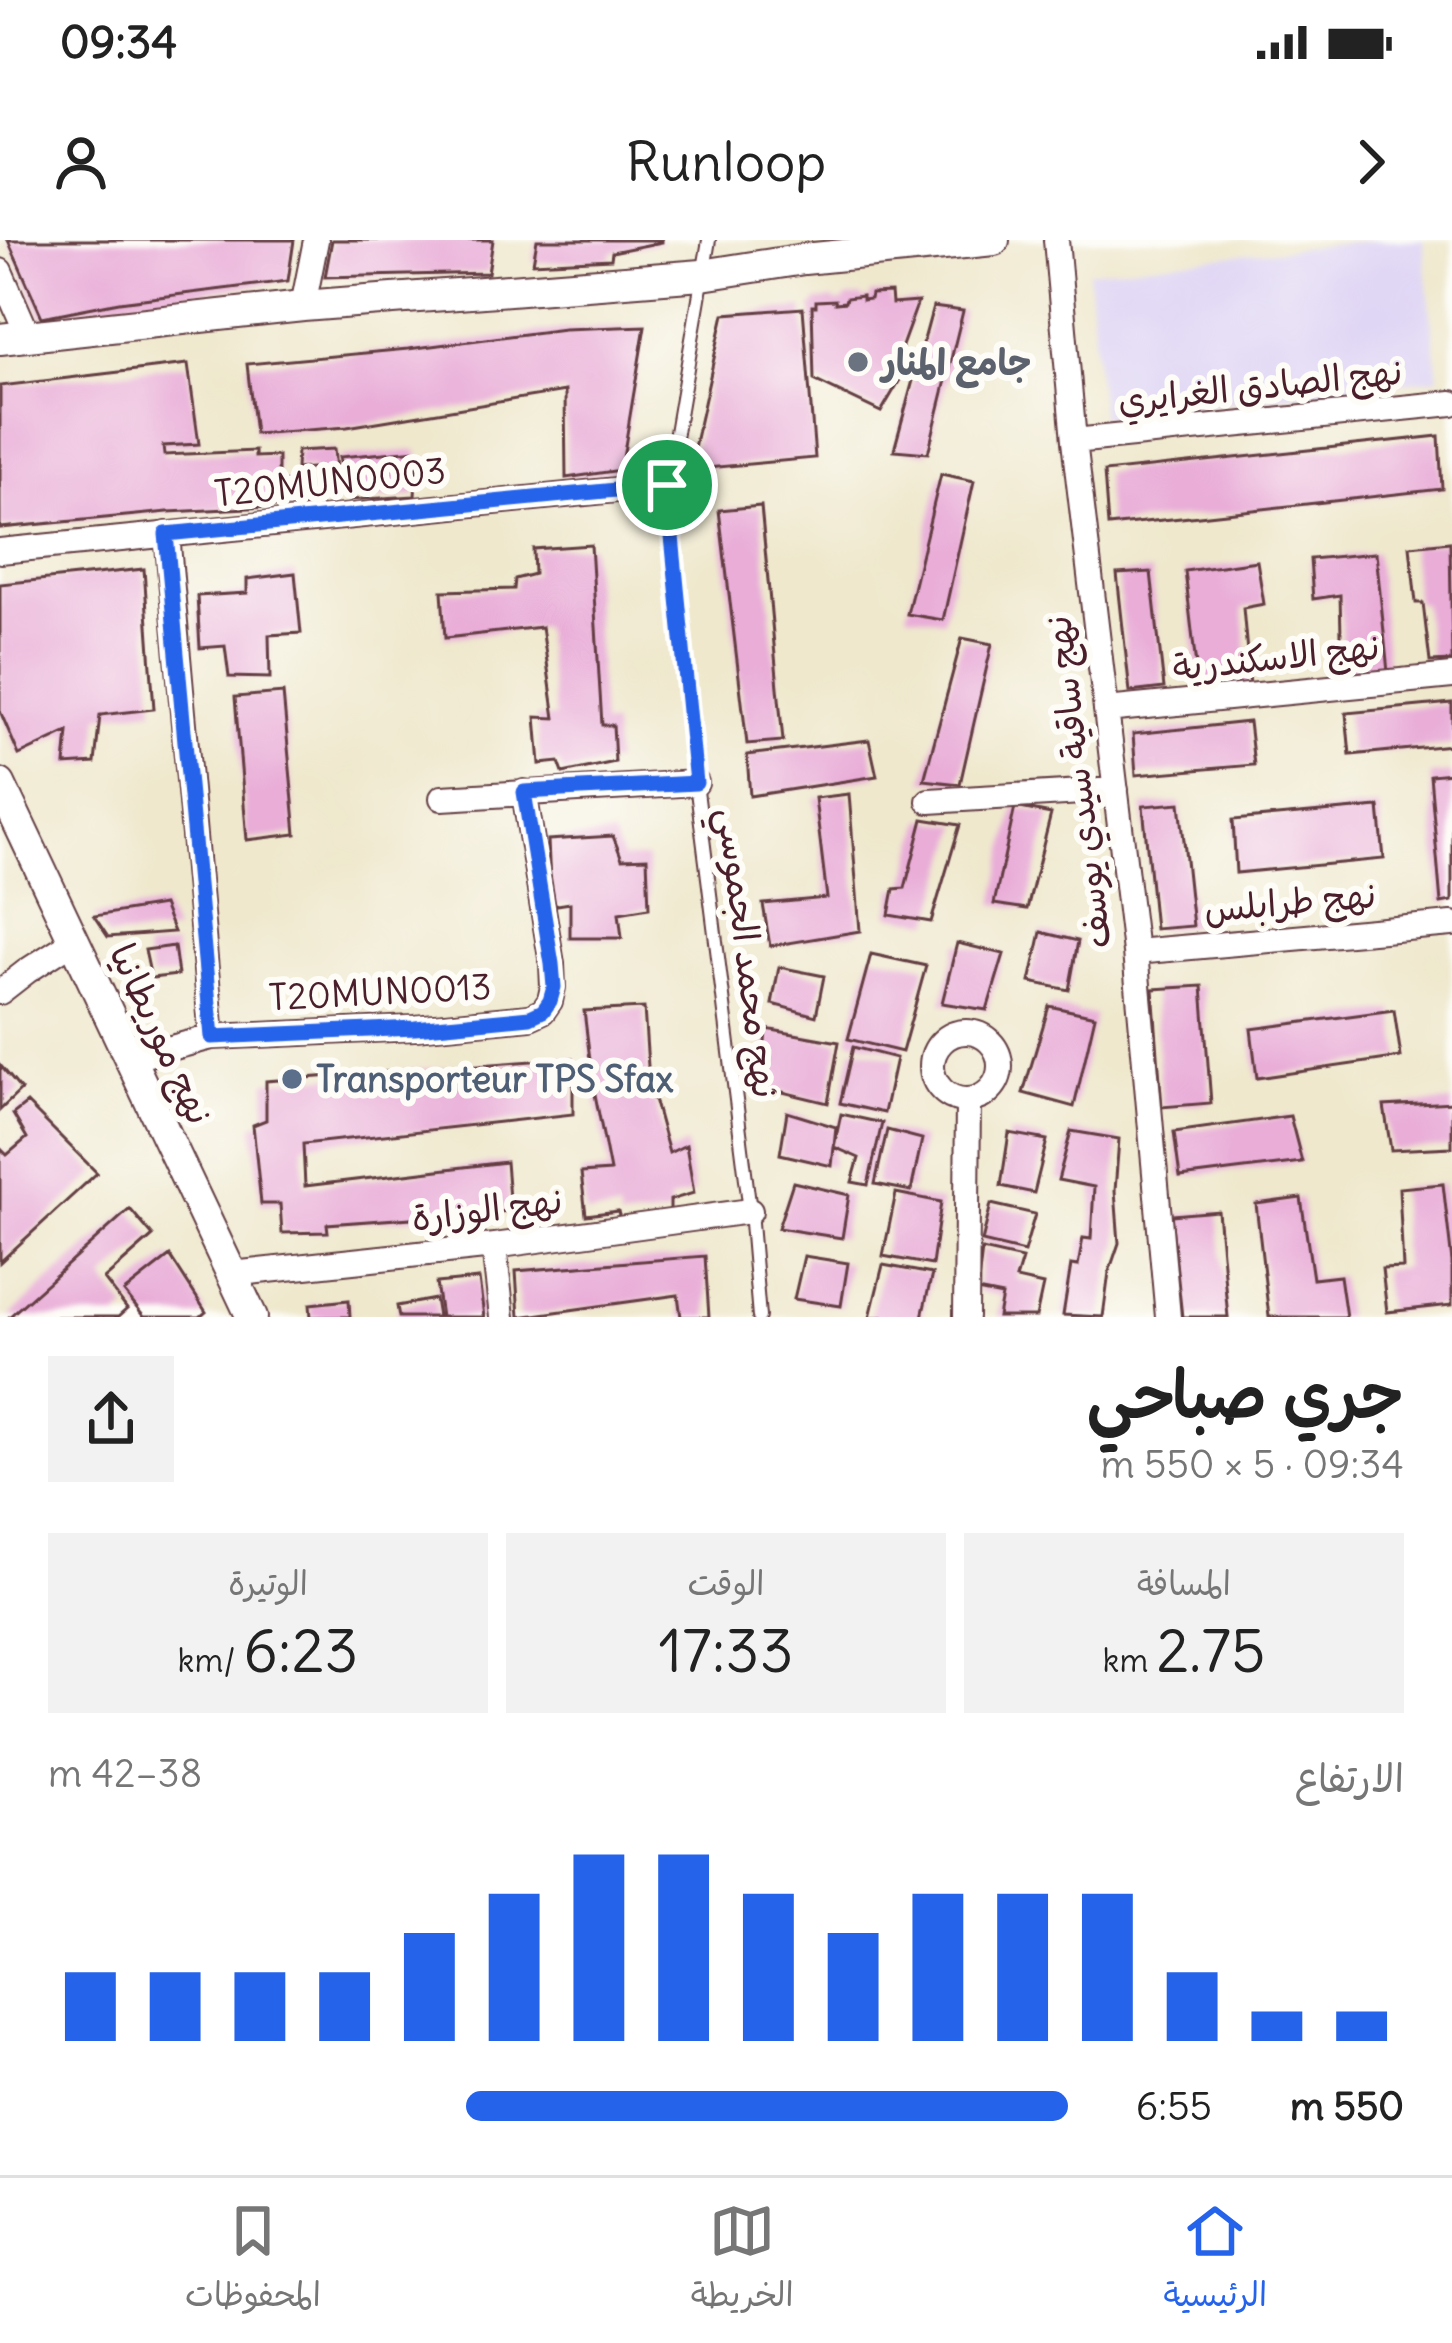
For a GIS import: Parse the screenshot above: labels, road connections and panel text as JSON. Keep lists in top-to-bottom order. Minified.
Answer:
{"streets":{"street":["نهج الصادق الغرايري","T20MUN0003","نهج الاسكندرية","نهج ساقية سيدي يوسف","نهج طرابلس","T20MUN0013","نهج موريطانيا","نهج الوزارة"],"lane":["نهج محمد الجموسي"]},"crossings":[["نهج الصادق الغرايري","نهج ساقية سيدي يوسف"],["T20MUN0003","نهج محمد الجموسي"],["نهج الاسكندرية","نهج ساقية سيدي يوسف"],["نهج ساقية سيدي يوسف","نهج طرابلس"],["نهج محمد الجموسي","نهج الوزارة"],["نهج موريطانيا","نهج الوزارة"]],"places":["جامع المنار","Transporteur TPS Sfax"],"page":{"status":"09:34","header":"Runloop","heading":["جري صباحي","09:34 · 5 × 550 m"],"stats":[["المسافة","2.75 km"],["الوقت","17:33"],["الوتيرة","6:23 /km"]],"chart":["الارتفاع","38–42 m"],"list":[{"name":"550 m","note":"6:55"}],"tabs":["الرئيسية","الخريطة","المحفوظات"]}}
